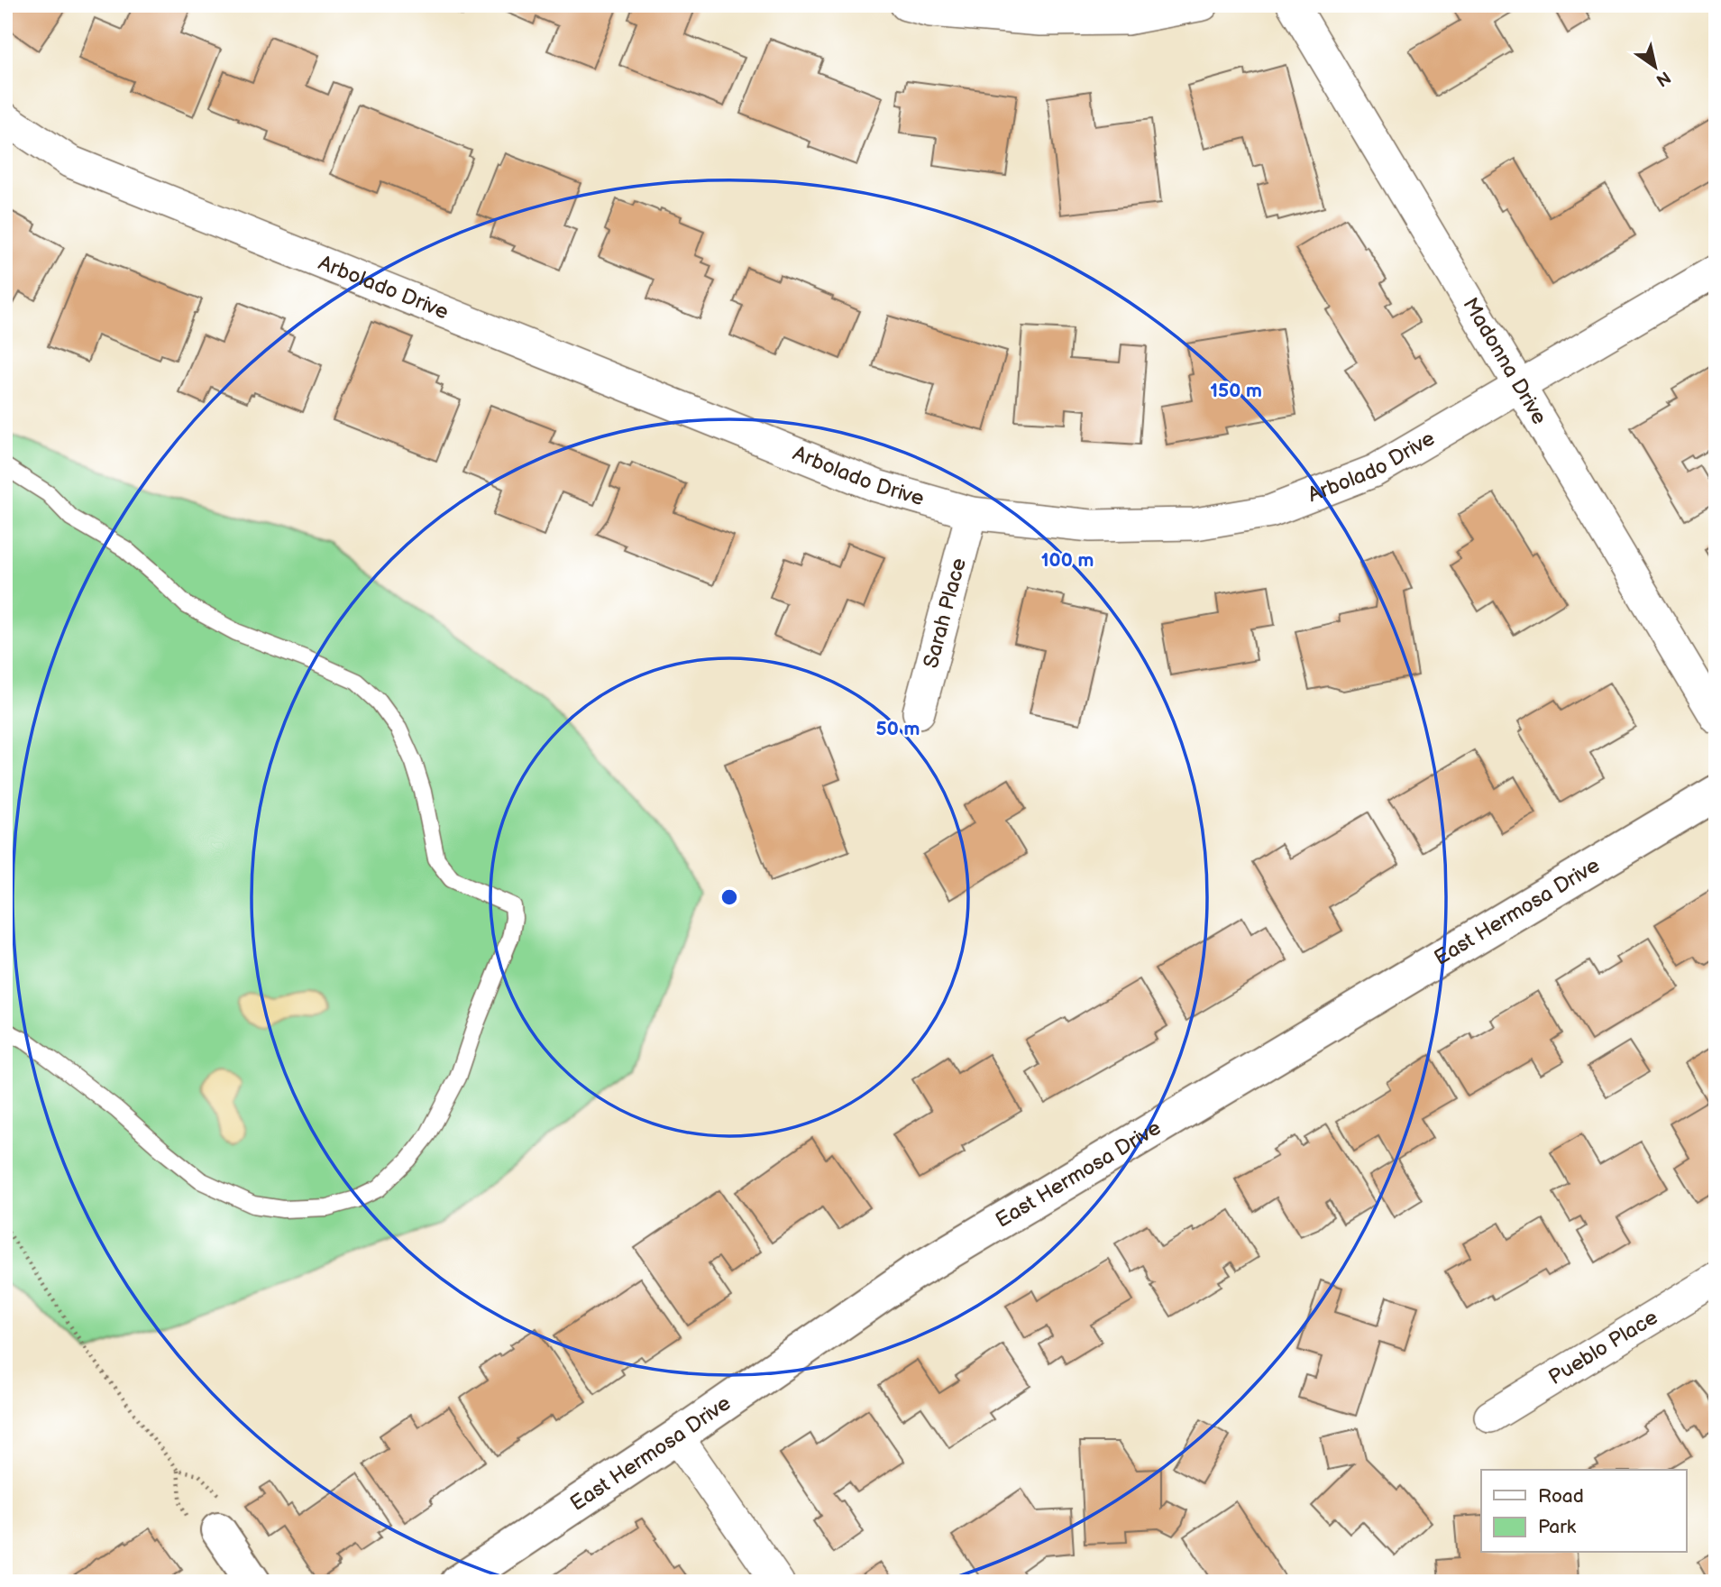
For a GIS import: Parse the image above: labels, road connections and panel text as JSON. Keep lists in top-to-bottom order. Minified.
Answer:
{"streets":{"street":["Arbolado Drive","Madonna Drive","Sarah Place","East Hermosa Drive","Pueblo Place"]},"crossings":[["Arbolado Drive","Madonna Drive"],["Arbolado Drive","Sarah Place"]],"legend":["Road","Park"],"north":"bottom right","rings":["150 m","100 m","50 m"]}
